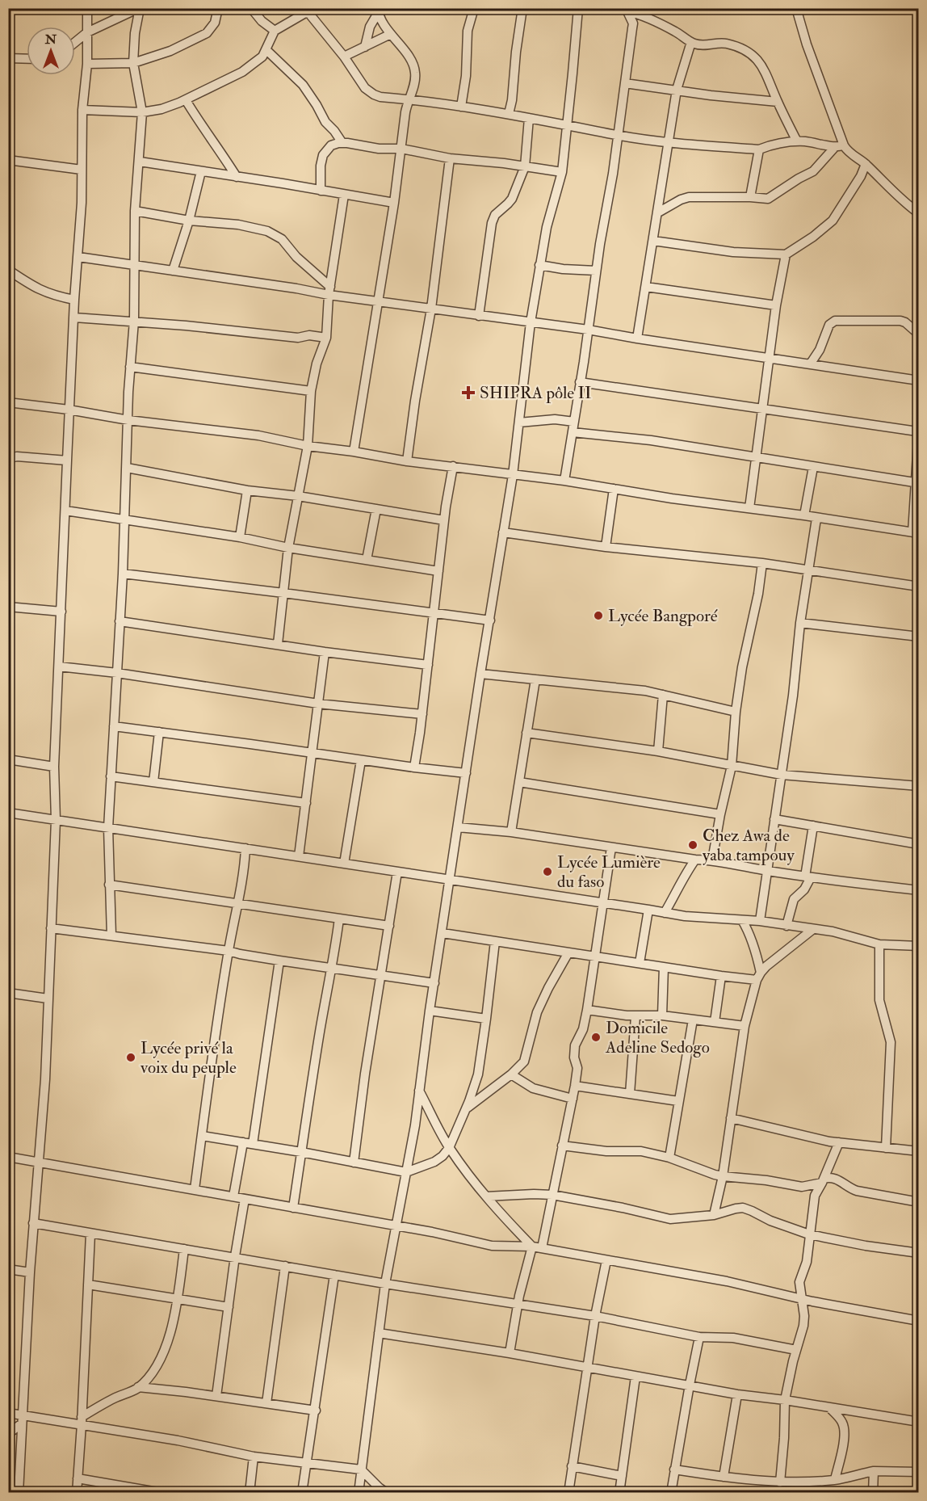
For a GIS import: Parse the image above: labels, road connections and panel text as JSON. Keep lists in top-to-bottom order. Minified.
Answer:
{"places":{"health":["SHIPRA pôle II"],"other":["Lycée Bangporé","Chez Awa de yaba tampouy","Lycée Lumière du faso","Domicile Adeline Sedogo","Lycée privé la voix du peuple"]},"north":"top"}
